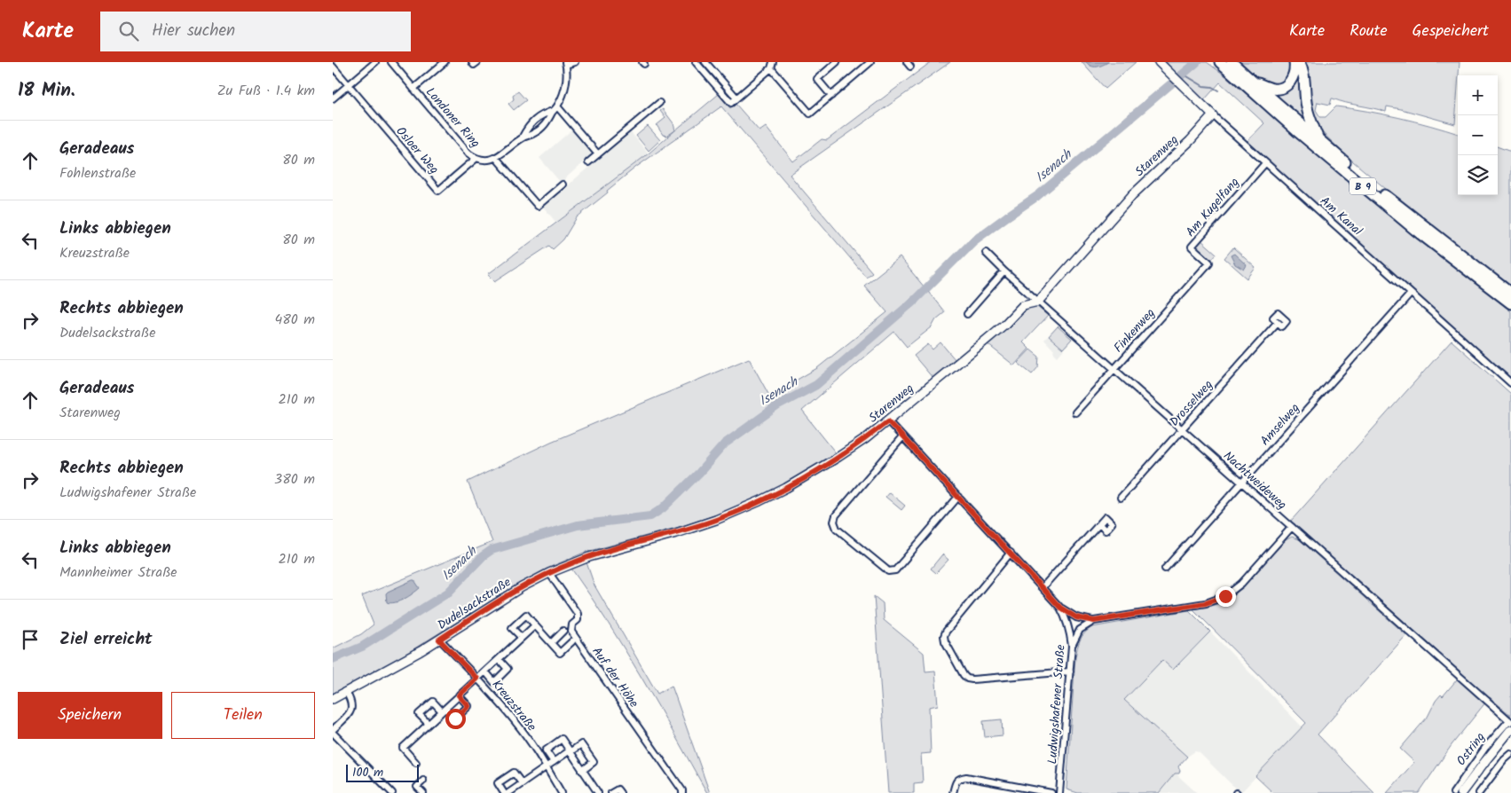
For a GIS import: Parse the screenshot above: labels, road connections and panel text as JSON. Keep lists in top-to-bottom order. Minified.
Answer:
{"streets":{"highway":["B 9"],"street":["Londoner Ring","Osloer Weg","Starenweg","Am Kugelfang","Am Kanal","Finkenweg","Drosselweg","Amselweg","Nachtweideweg","Dudelsackstraße","Auf der Höhe","Ludwigshafener Straße","Kreuzstraße","Ostring"]},"crossings":[["Londoner Ring","Osloer Weg"],["Starenweg","Am Kanal"],["Starenweg","Nachtweideweg"],["Starenweg","Dudelsackstraße"],["Starenweg","Ludwigshafener Straße"],["Am Kugelfang","Am Kanal"],["Am Kugelfang","Finkenweg"],["Am Kanal","Amselweg"],["Finkenweg","Nachtweideweg"],["Drosselweg","Nachtweideweg"],["Amselweg","Nachtweideweg"],["Nachtweideweg","Ostring"],["Dudelsackstraße","Auf der Höhe"],["Dudelsackstraße","Kreuzstraße"]],"water":["Isenach"],"scale_bar":"100 m","page":{"header":"Karte","search":"Hier suchen","nav":["Karte","Route","Gespeichert"],"heading":["18 Min.","Zu Fuß · 1.4 km"],"map_buttons":["+","−"],"list":[["Geradeaus","Fohlenstraße","80 m"],["Links abbiegen","Kreuzstraße","80 m"],["Rechts abbiegen","Dudelsackstraße","480 m"],["Geradeaus","Starenweg","210 m"],["Rechts abbiegen","Ludwigshafener Straße","380 m"],["Links abbiegen","Mannheimer Straße","210 m"],"Ziel erreicht"],"buttons":["Speichern","Teilen"],"scale":"100 m"}}
